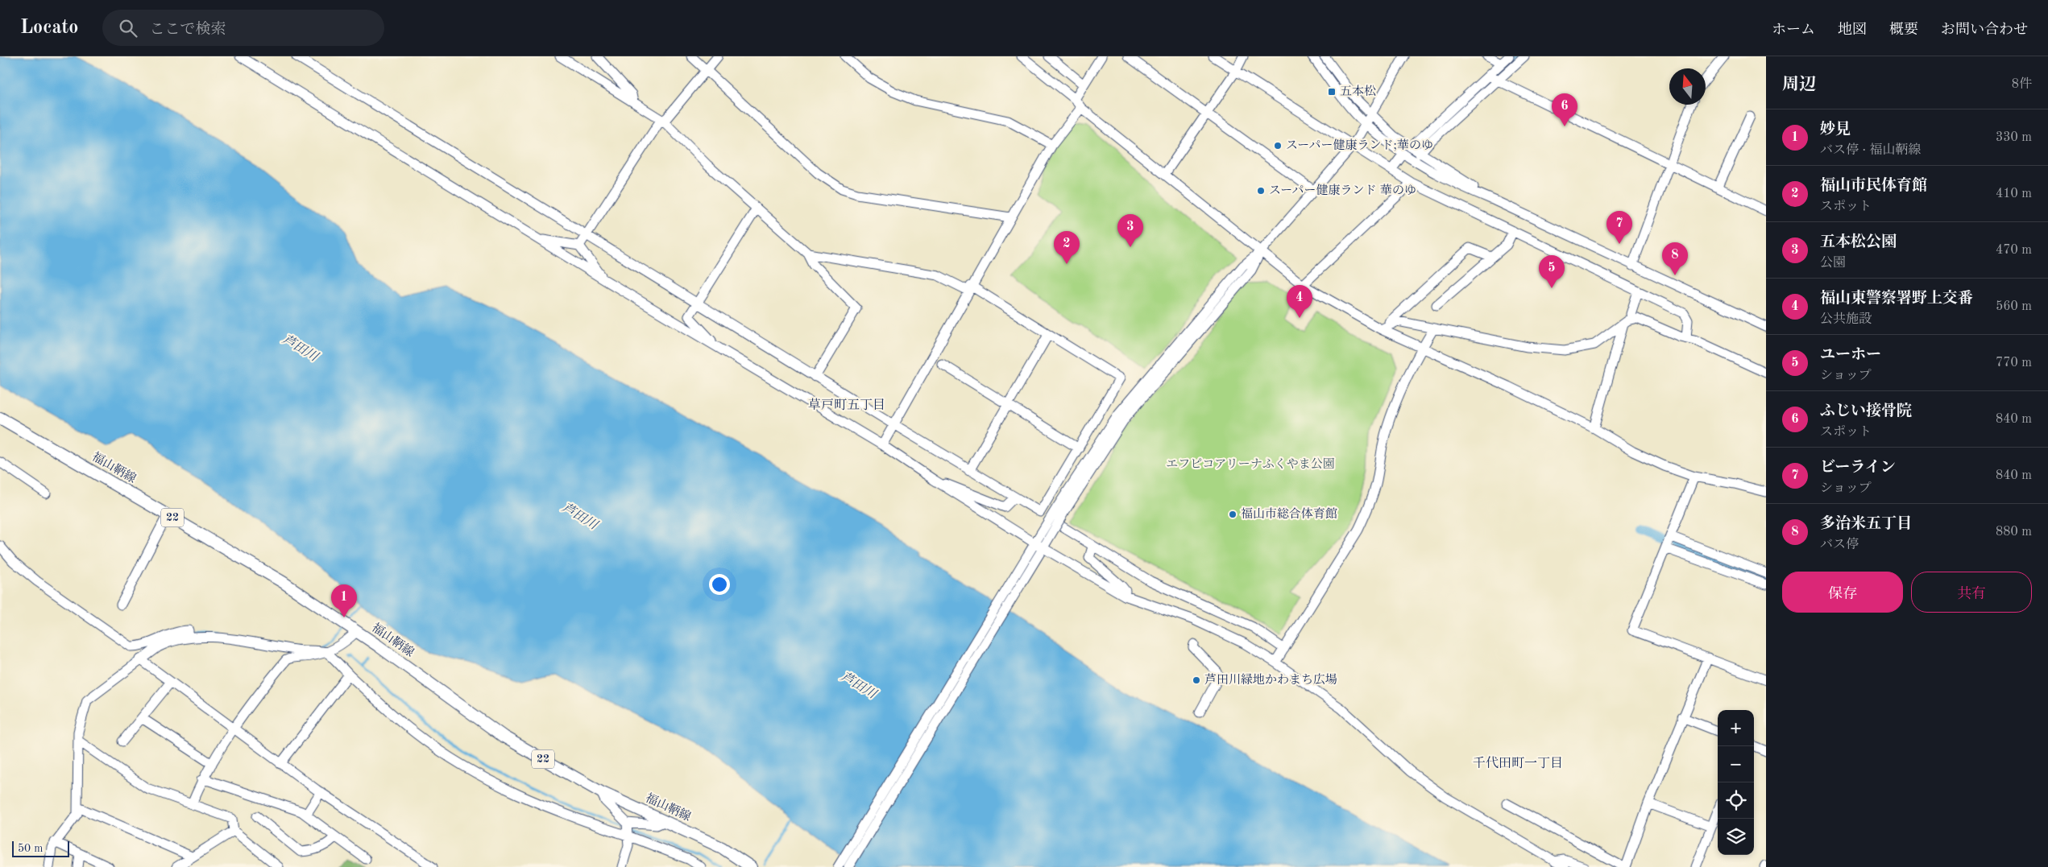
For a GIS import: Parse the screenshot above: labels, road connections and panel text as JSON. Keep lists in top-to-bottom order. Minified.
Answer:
{"streets":{"main road":["福山鞆線","22"]},"districts":["草戸町五丁目","千代田町一丁目"],"water":["芦田川"],"parks":["エフピコアリーナふくやま公園"],"places":{"transit":["五本松"],"other":["スーパー健康ランド;華のゆ","スーパー健康ランド 華のゆ","福山市総合体育館","芦田川緑地かわまち広場"]},"scale_bar":"50 m","north":"top","page":{"header":"Locato","search":"ここで検索","nav":["ホーム","地図","概要","お問い合わせ"],"heading":["周辺","8件"],"pins":["6","7","3","2","8","5","4","1"],"list":[{"mark":"1","name":"妙見","note":"バス停 · 福山鞆線","value":"330 m"},{"mark":"2","name":"福山市民体育館","note":"スポット","value":"410 m"},{"mark":"3","name":"五本松公園","note":"公園","value":"470 m"},{"mark":"4","name":"福山東警察署野上交番","note":"公共施設","value":"560 m"},{"mark":"5","name":"ユーホー","note":"ショップ","value":"770 m"},{"mark":"6","name":"ふじい接骨院","note":"スポット","value":"840 m"},{"mark":"7","name":"ビーライン","note":"ショップ","value":"840 m"},{"mark":"8","name":"多治米五丁目","note":"バス停","value":"880 m"}],"buttons":["保存","共有"],"map_buttons":["+","−"],"scale":"50 m"}}
